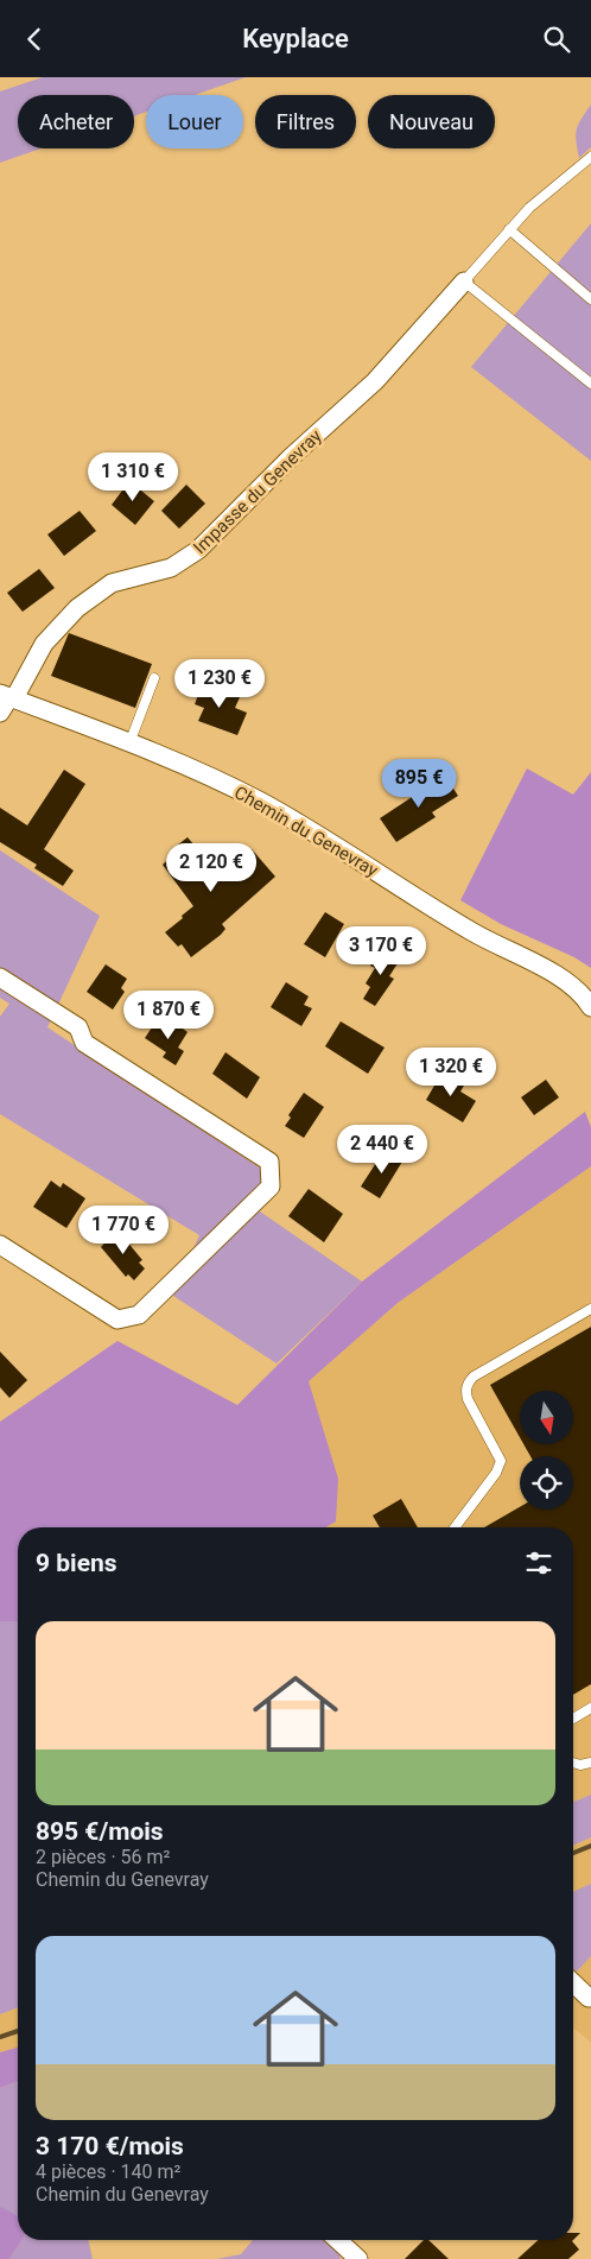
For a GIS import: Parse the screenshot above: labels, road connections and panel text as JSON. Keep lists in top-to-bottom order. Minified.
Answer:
{"streets":{"street":["Impasse du Genevray","Chemin du Genevray"]},"crossings":[["Impasse du Genevray","Chemin du Genevray"]],"north":"bottom","page":{"header":"Keyplace","chip":["Acheter","Louer","Filtres","Nouveau"],"price":["1 310 €","1 230 €","895 €","2 120 €","3 170 €","1 870 €","1 320 €","2 440 €","1 770 €"],"heading":"9 biens","list":[{"name":"895 €/mois","note":"2 pièces · 56 m² · Chemin du Genevray"},{"name":"3 170 €/mois","note":"4 pièces · 140 m² · Chemin du Genevray"}]}}
